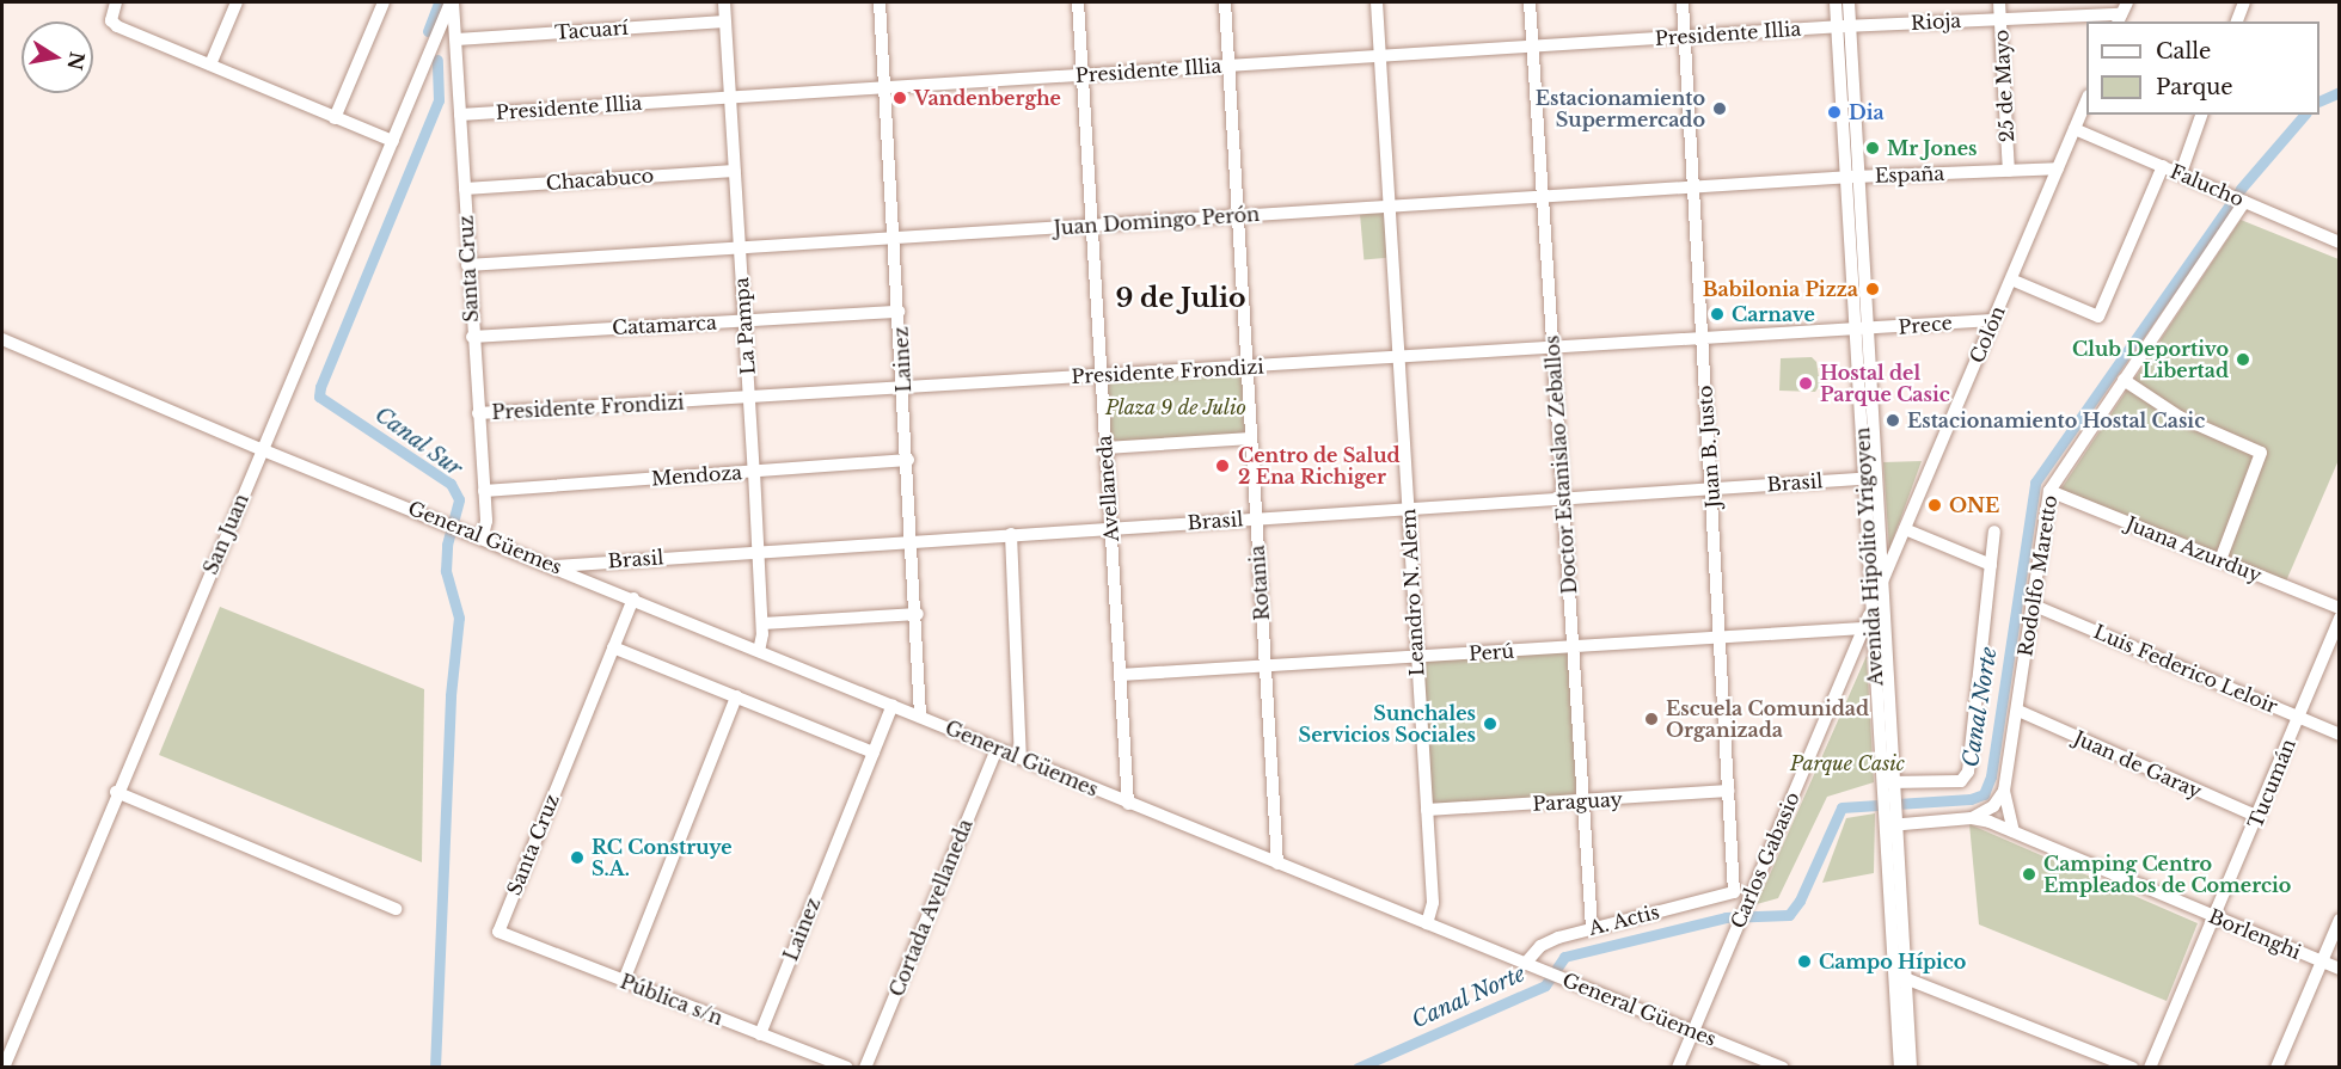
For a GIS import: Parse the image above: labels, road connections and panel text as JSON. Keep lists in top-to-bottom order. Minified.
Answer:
{"streets":{"street":["Rioja","Tacuarí","Presidente Illia","25 de Mayo","España","Chacabuco","Falucho","Juan Domingo Perón","Santa Cruz","Catamarca","Prece","La Pampa","Colón","Lainez","Presidente Frondizi","Juan B. Justo","Doctor Estanislao Zeballos","Mendoza","Brasil","Avellaneda","San Juan","General Güemes","Juana Azurduy","Avenida Hipólito Yrigoyen","Rodolfo Maretto","Rotania","Leandro N. Alem","Perú","Luis Federico Leloir","Juan de Garay","Tucumán","Paraguay","Carlos Gabasio","Cortada Avellaneda","A. Actis","Borlenghi","Pública s/n"]},"crossings":[["Rioja","Presidente Illia"],["Rioja","25 de Mayo"],["Rioja","Avenida Hipólito Yrigoyen"],["Tacuarí","Santa Cruz"],["Tacuarí","La Pampa"],["Presidente Illia","Santa Cruz"],["Presidente Illia","La Pampa"],["Presidente Illia","Lainez"],["Presidente Illia","Juan B. Justo"],["Presidente Illia","Doctor Estanislao Zeballos"],["Presidente Illia","Avellaneda"],["Presidente Illia","Avenida Hipólito Yrigoyen"],["Presidente Illia","Rotania"],["Presidente Illia","Leandro N. Alem"],["25 de Mayo","España"],["España","Juan Domingo Perón"],["España","Colón"],["España","Avenida Hipólito Yrigoyen"],["Chacabuco","Santa Cruz"],["Chacabuco","La Pampa"],["Falucho","Colón"],["Falucho","Rodolfo Maretto"],["Juan Domingo Perón","Santa Cruz"],["Juan Domingo Perón","La Pampa"],["Juan Domingo Perón","Lainez"],["Juan Domingo Perón","Juan B. Justo"],["Juan Domingo Perón","Doctor Estanislao Zeballos"],["Juan Domingo Perón","Avellaneda"],["Juan Domingo Perón","Avenida Hipólito Yrigoyen"],["Juan Domingo Perón","Rotania"],["Juan Domingo Perón","Leandro N. Alem"],["Santa Cruz","Catamarca"],["Santa Cruz","Presidente Frondizi"],["Santa Cruz","Mendoza"],["Santa Cruz","San Juan"],["Santa Cruz","General Güemes"],["Santa Cruz","Pública s/n"],["Catamarca","La Pampa"],["Catamarca","Lainez"],["Prece","Colón"],["Prece","Presidente Frondizi"],["Prece","Avenida Hipólito Yrigoyen"],["La Pampa","Presidente Frondizi"],["La Pampa","Mendoza"],["La Pampa","Brasil"],["La Pampa","General Güemes"],["Colón","Avenida Hipólito Yrigoyen"],["Colón","Carlos Gabasio"],["Lainez","Presidente Frondizi"],["Lainez","Mendoza"],["Lainez","Brasil"],["Lainez","General Güemes"],["Lainez","Pública s/n"],["Presidente Frondizi","Juan B. Justo"],["Presidente Frondizi","Doctor Estanislao Zeballos"],["Presidente Frondizi","Avellaneda"],["Presidente Frondizi","Avenida Hipólito Yrigoyen"],["Presidente Frondizi","Rotania"],["Presidente Frondizi","Leandro N. Alem"],["Juan B. Justo","Brasil"],["Juan B. Justo","Perú"],["Juan B. Justo","Paraguay"],["Juan B. Justo","A. Actis"],["Doctor Estanislao Zeballos","Brasil"],["Doctor Estanislao Zeballos","Perú"],["Doctor Estanislao Zeballos","Paraguay"],["Doctor Estanislao Zeballos","A. Actis"],["Brasil","Avellaneda"],["Brasil","General Güemes"],["Brasil","Avenida Hipólito Yrigoyen"],["Brasil","Rotania"],["Brasil","Leandro N. Alem"],["Avellaneda","General Güemes"],["Avellaneda","Perú"],["San Juan","General Güemes"],["General Güemes","Rotania"],["General Güemes","Leandro N. Alem"],["General Güemes","Carlos Gabasio"],["General Güemes","Cortada Avellaneda"],["General Güemes","A. Actis"],["Juana Azurduy","Rodolfo Maretto"],["Avenida Hipólito Yrigoyen","Carlos Gabasio"],["Avenida Hipólito Yrigoyen","Borlenghi"],["Rodolfo Maretto","Luis Federico Leloir"],["Rodolfo Maretto","Juan de Garay"],["Rotania","Perú"],["Leandro N. Alem","Perú"],["Leandro N. Alem","Paraguay"],["Perú","Carlos Gabasio"],["Luis Federico Leloir","Tucumán"],["Juan de Garay","Tucumán"],["Tucumán","Borlenghi"]],"districts":["9 de Julio"],"water":["Canal Sur","Canal Norte"],"parks":["Plaza 9 de Julio","Parque Casic"],"places":["Vandenberghe","Estacionamiento Supermercado","Dia","Mr Jones","Babilonia Pizza","Carnave","Club Deportivo Libertad","Hostal del Parque Casic","Estacionamiento Hostal Casic","Centro de Salud 2 Ena Richiger","ONE","Escuela Comunidad Organizada","Sunchales Servicios Sociales","RC Construye S.A.","Camping Centro Empleados de Comercio","Campo Hípico"],"legend":["Calle","Parque"],"north":"right"}
